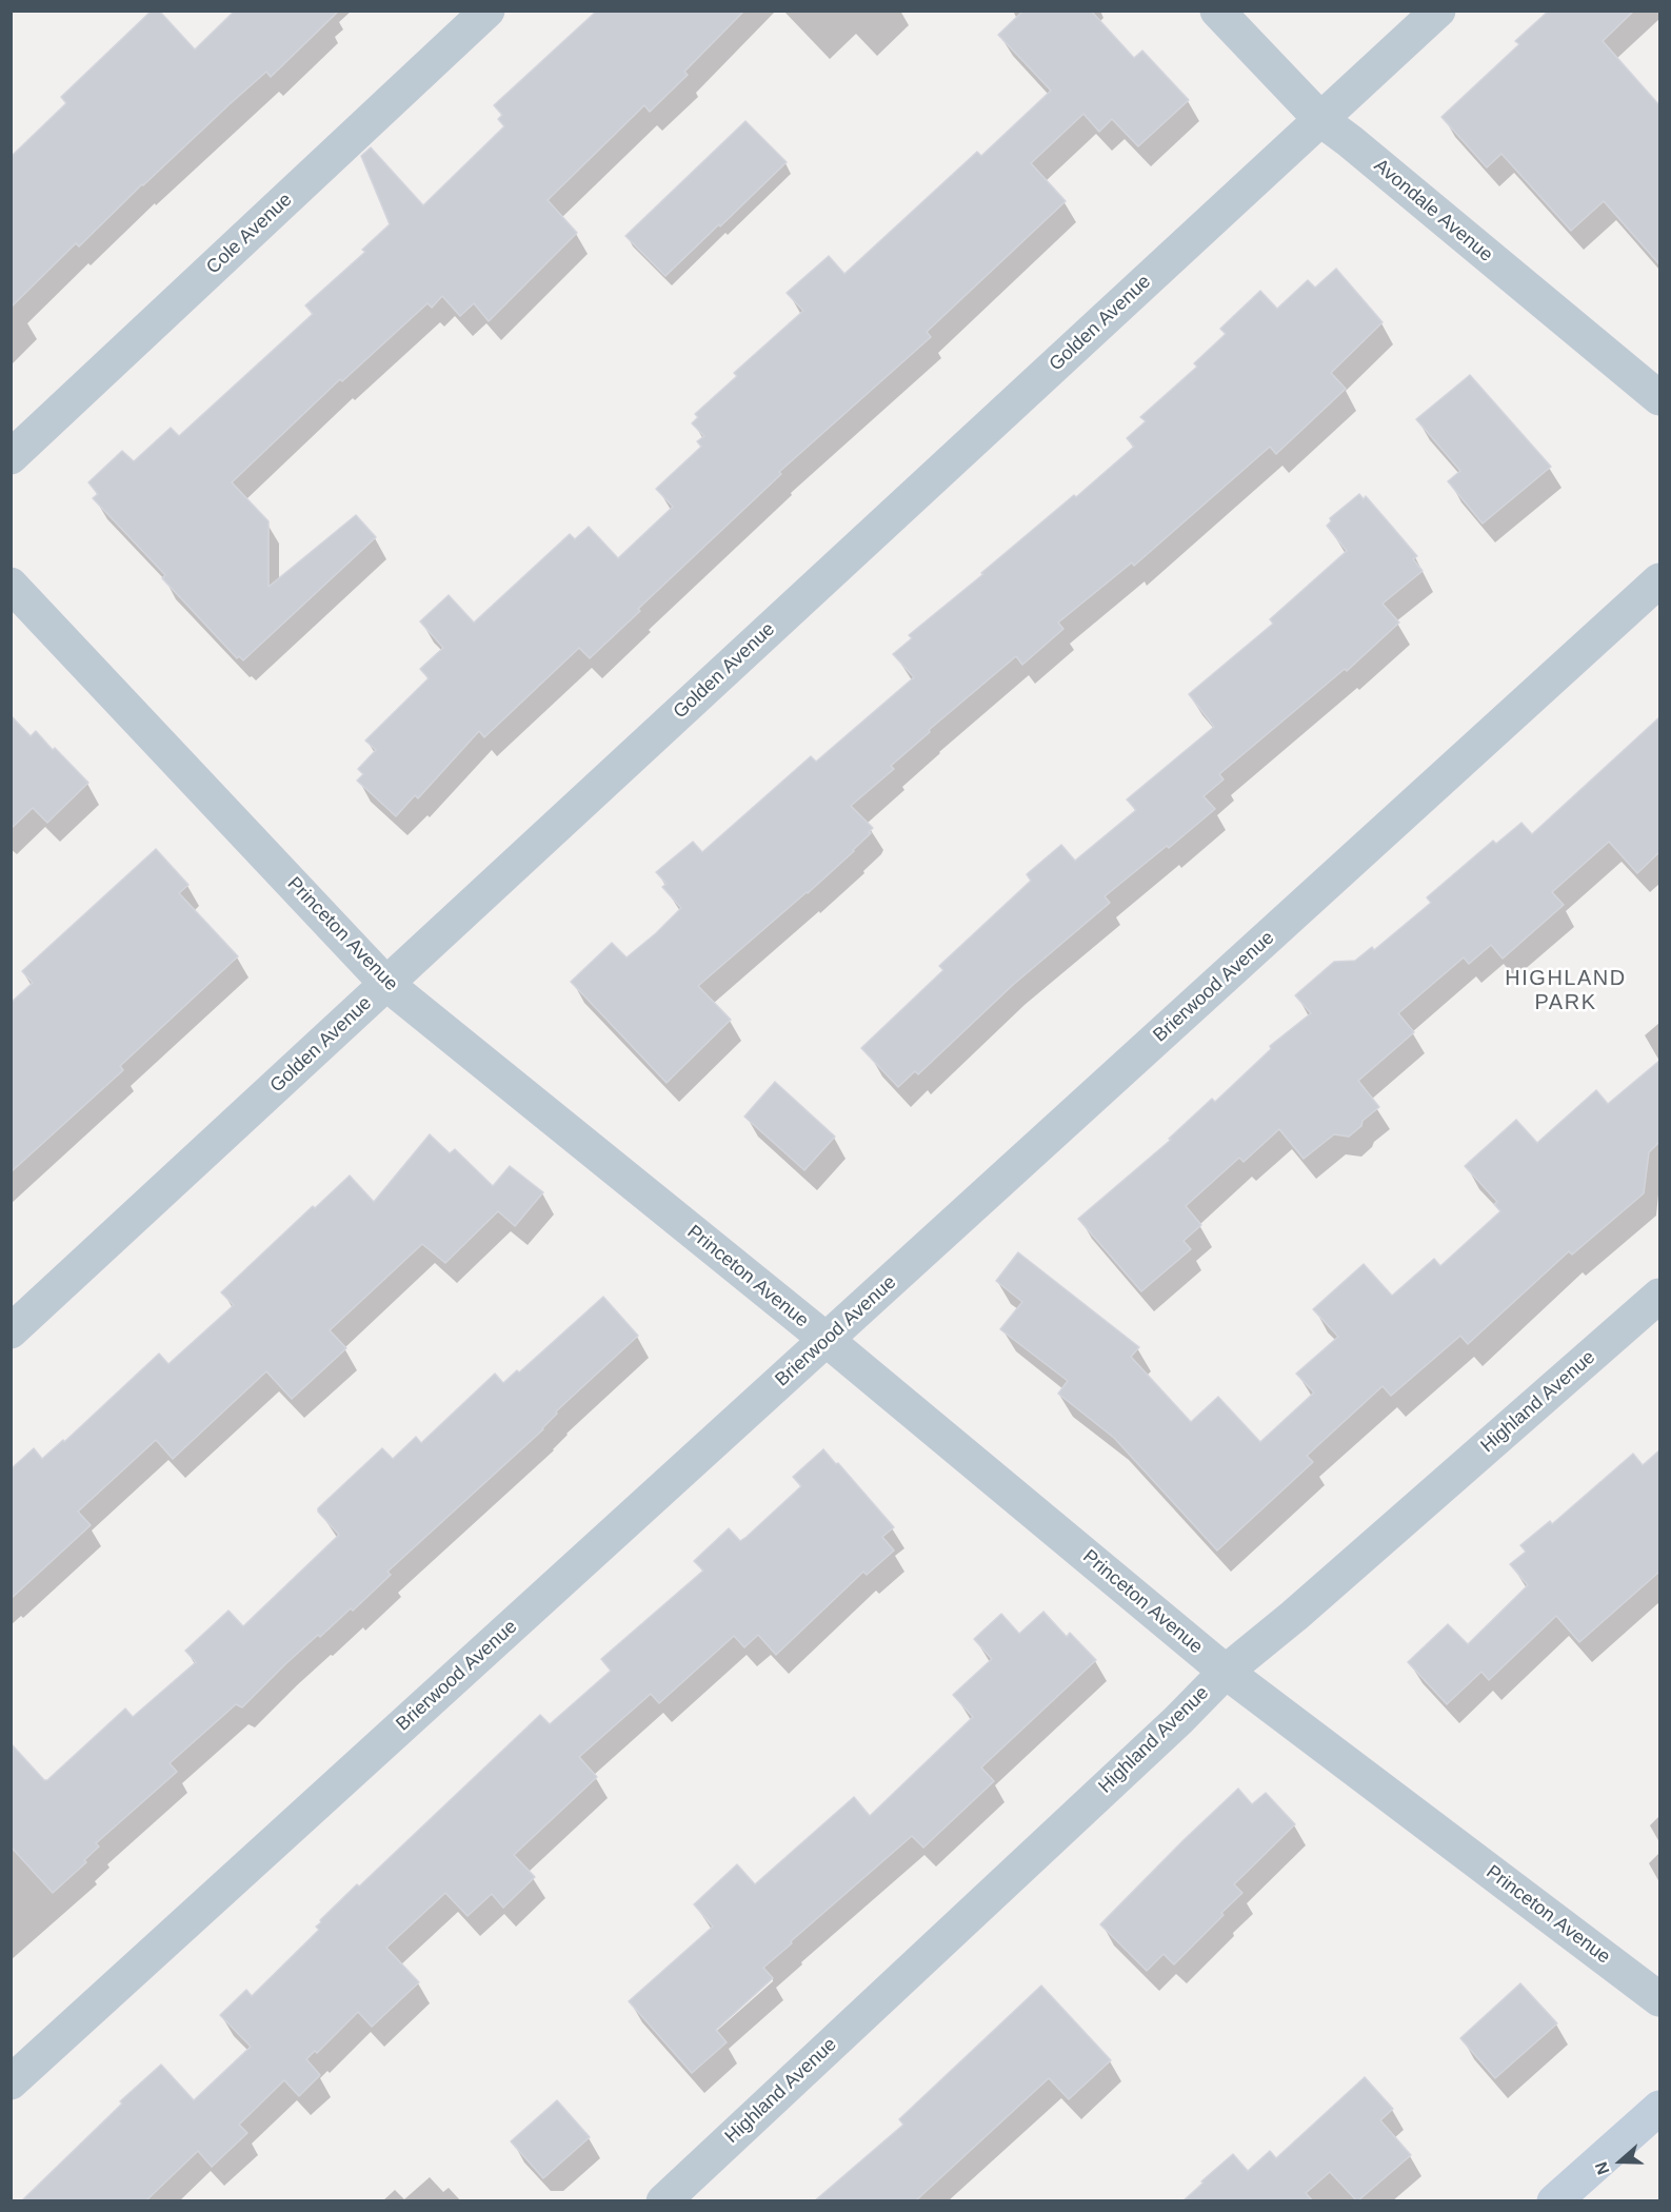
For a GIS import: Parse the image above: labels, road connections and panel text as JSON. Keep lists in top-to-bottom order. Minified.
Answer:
{"streets":{"street":["Avondale Avenue","Cole Avenue","Golden Avenue","Princeton Avenue","Brierwood Avenue","Highland Avenue"]},"crossings":[["Avondale Avenue","Golden Avenue"],["Golden Avenue","Princeton Avenue"],["Princeton Avenue","Brierwood Avenue"],["Princeton Avenue","Highland Avenue"]],"districts":["HIGHLAND PARK"],"north":"left"}
